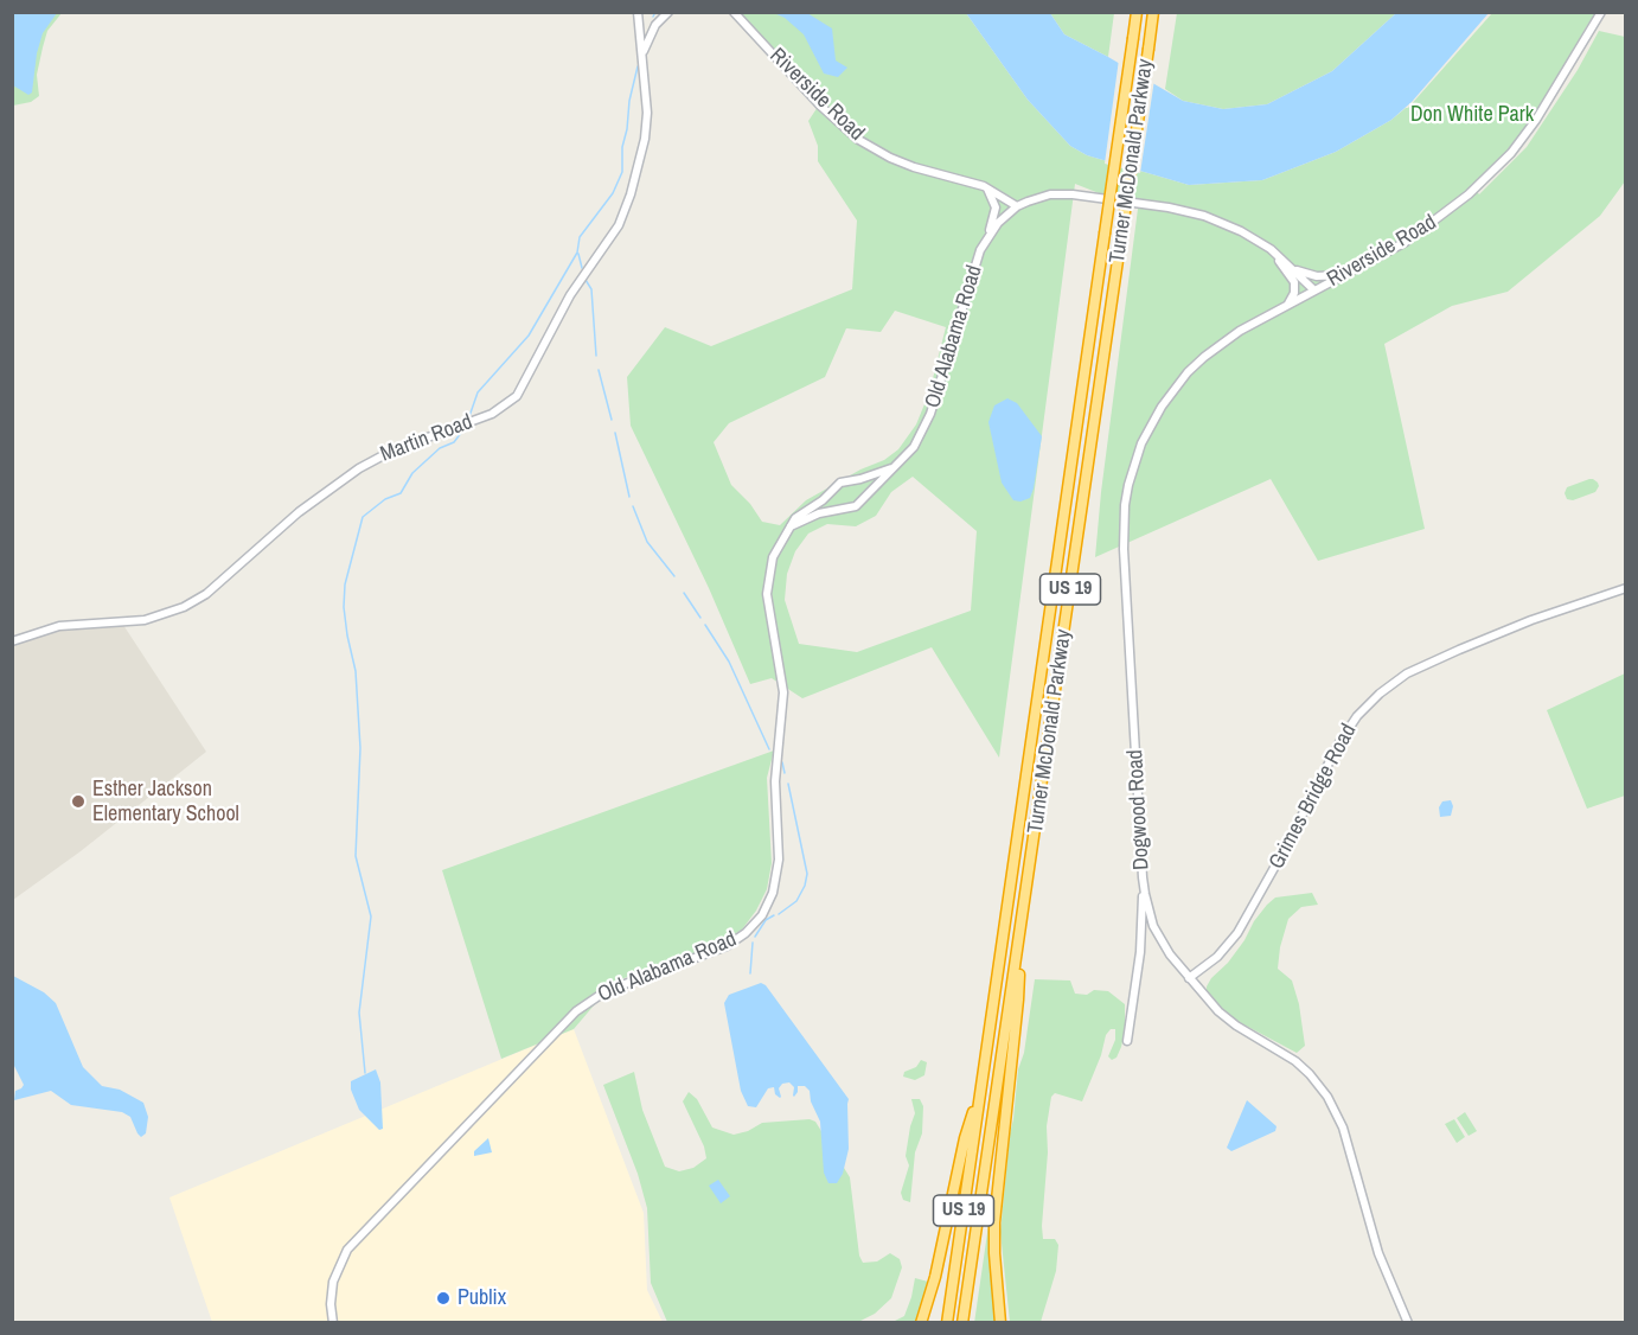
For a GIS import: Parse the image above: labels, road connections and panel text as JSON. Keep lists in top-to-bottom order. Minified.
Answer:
{"streets":{"highway":["Turner McDonald Parkway","US 19"],"street":["Riverside Road","Old Alabama Road","Martin Road","Grimes Bridge Road","Dogwood Road"]},"crossings":[["Riverside Road","Old Alabama Road"],["Riverside Road","Dogwood Road"],["Grimes Bridge Road","Dogwood Road"]],"parks":["Don White Park"],"places":["Esther Jackson Elementary School","Publix"]}
